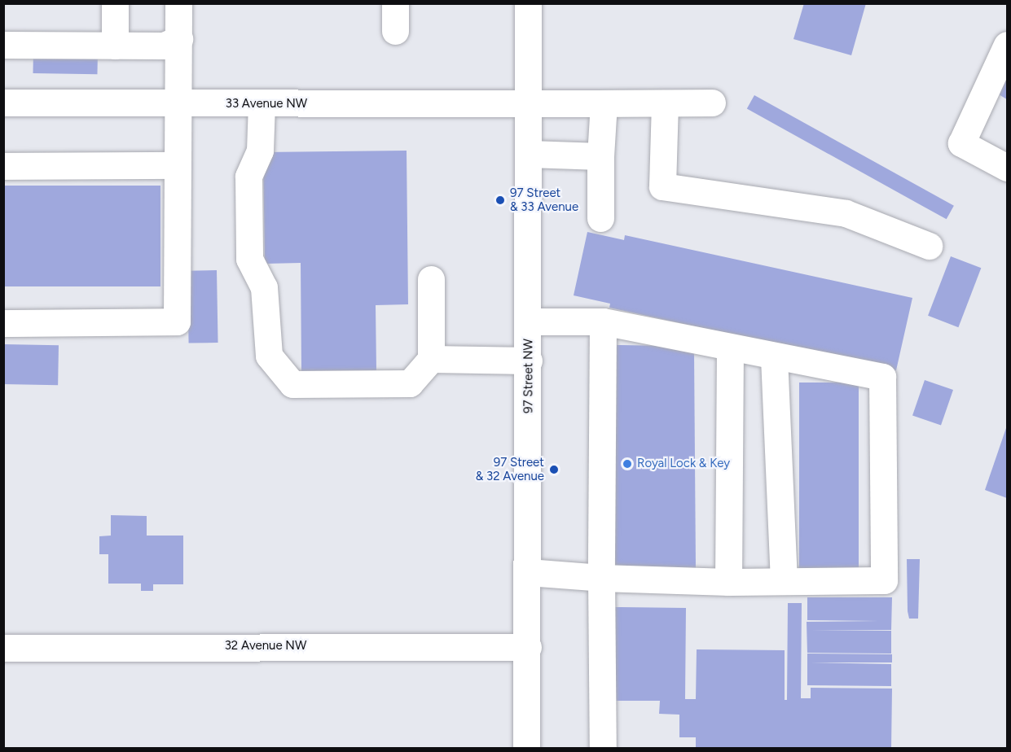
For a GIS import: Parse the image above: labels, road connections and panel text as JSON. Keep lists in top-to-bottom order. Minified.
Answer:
{"streets":{"street":["33 Avenue NW","97 Street NW","32 Avenue NW"]},"crossings":[["33 Avenue NW","97 Street NW"],["97 Street NW","32 Avenue NW"]],"places":["97 Street & 33 Avenue","Royal Lock & Key","97 Street & 32 Avenue"]}
